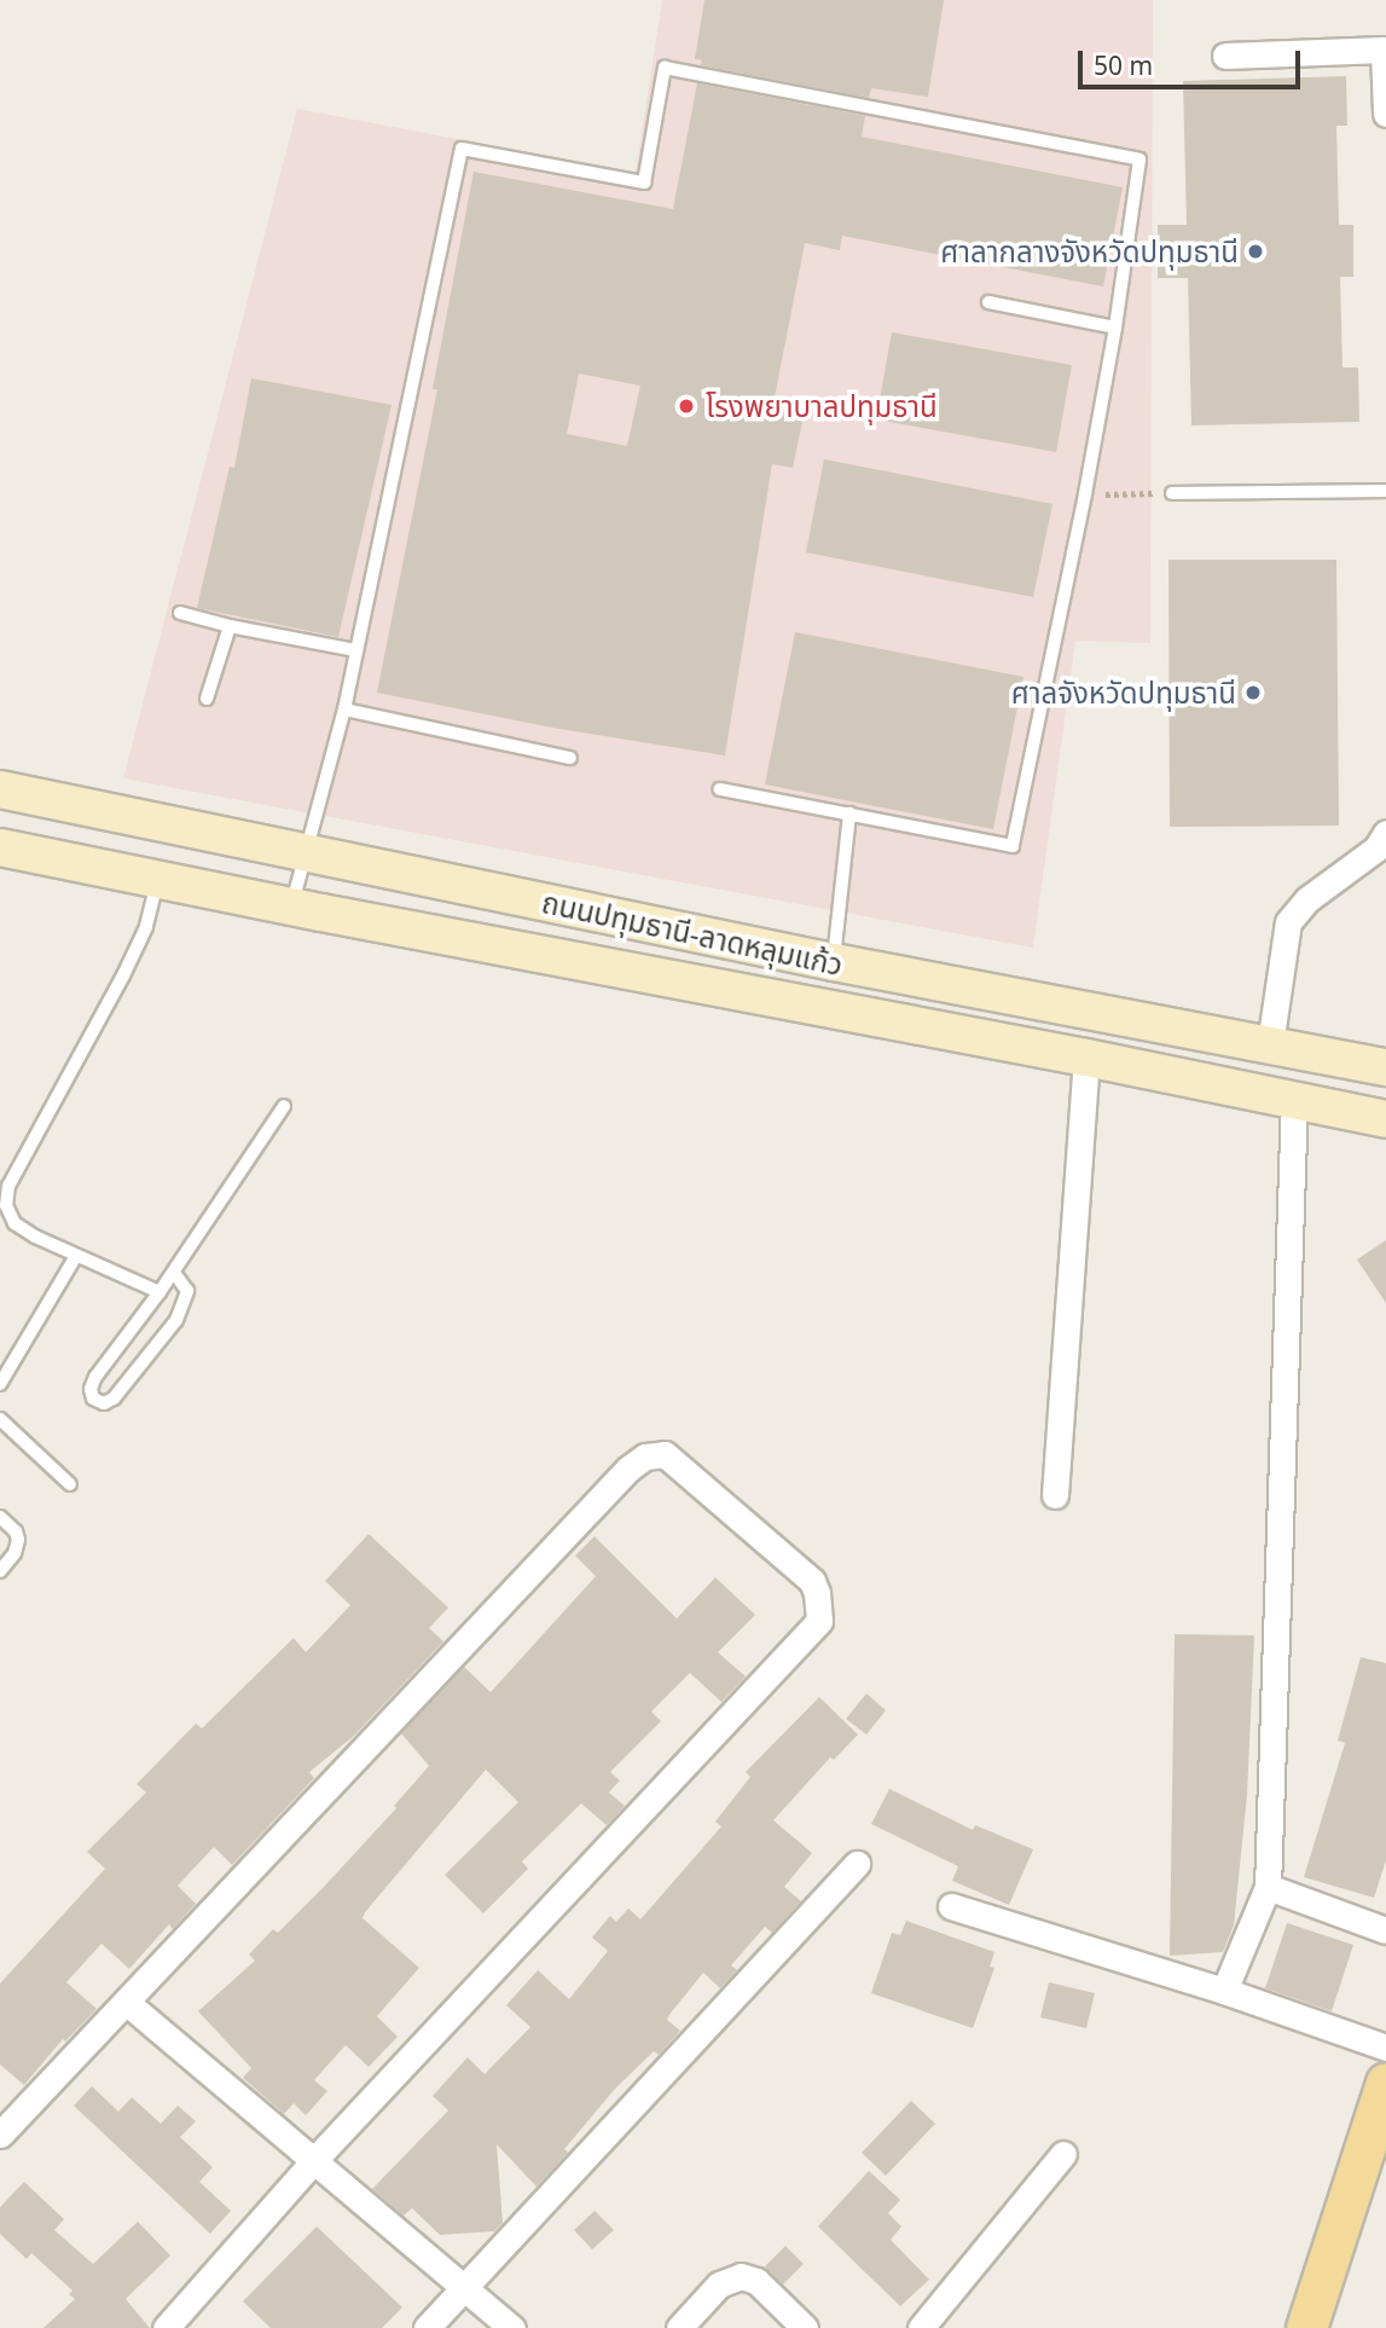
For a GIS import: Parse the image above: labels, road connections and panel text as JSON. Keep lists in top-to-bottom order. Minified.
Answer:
{"streets":{"main road":["ถนนปทุมธานี-ลาดหลุมแก้ว"]},"places":["ศาลากลางจังหวัดปทุมธานี","โรงพยาบาลปทุมธานี","ศาลจังหวัดปทุมธานี"],"scale_bar":"50 m"}
